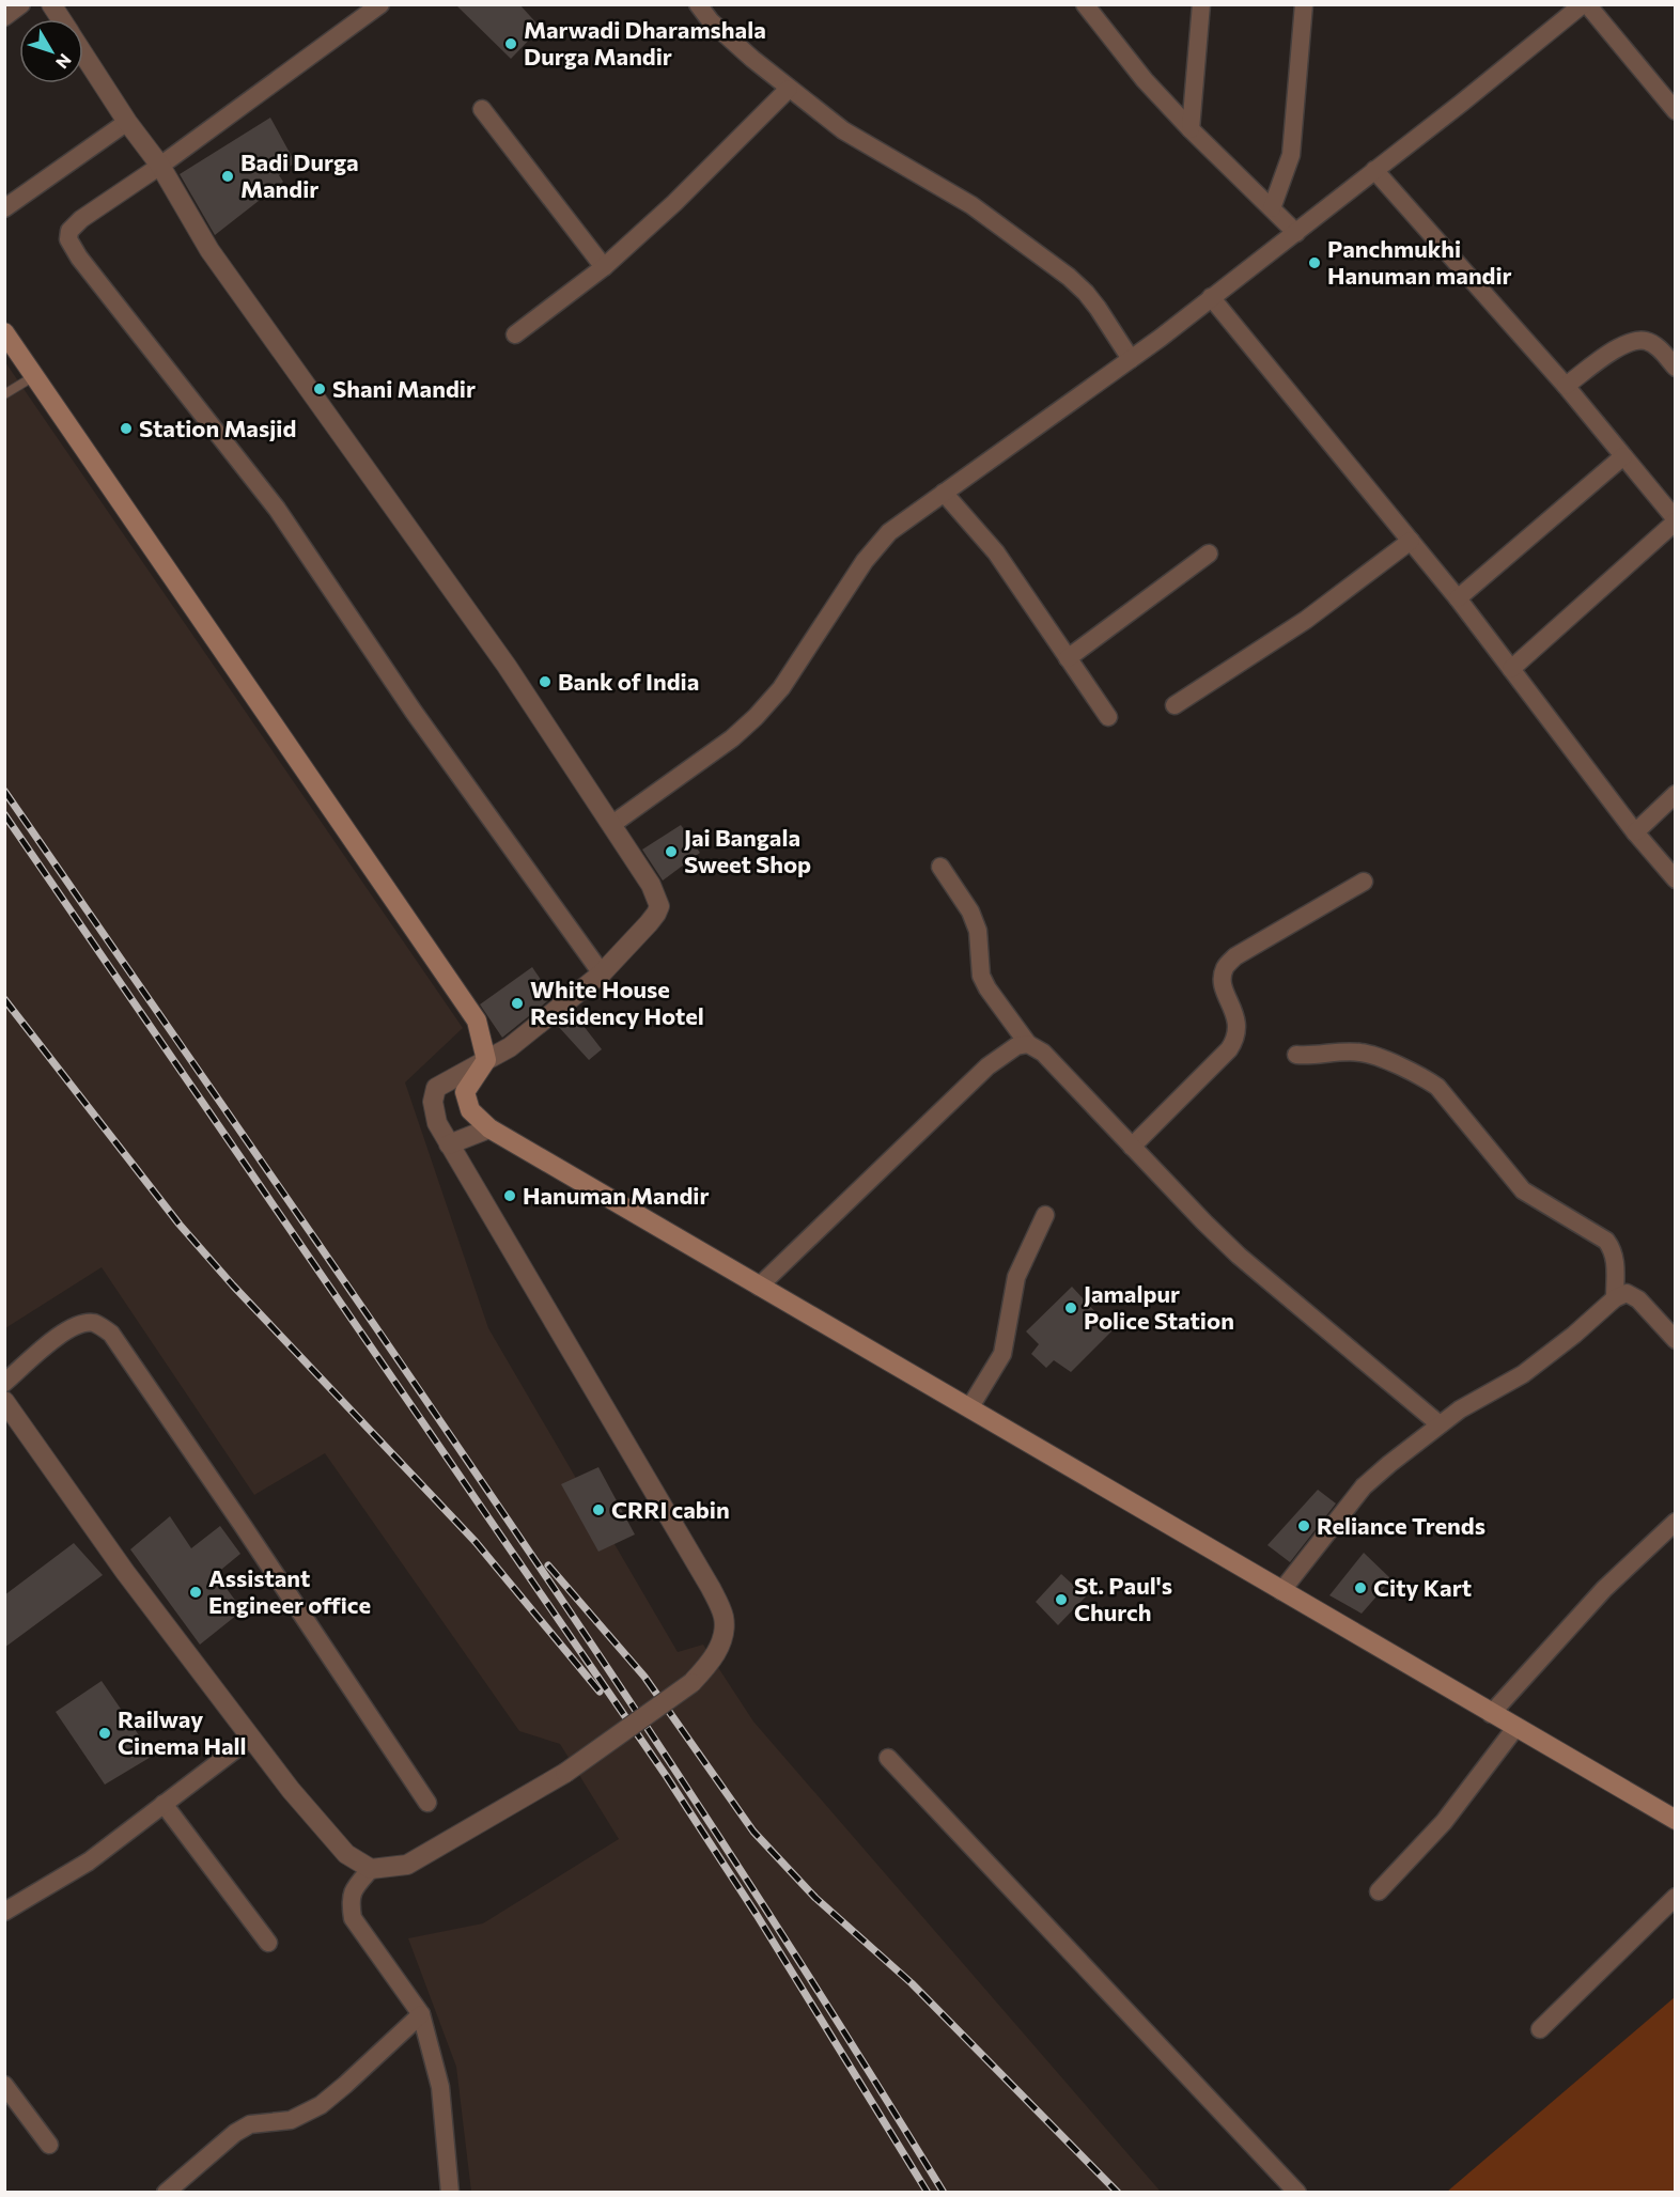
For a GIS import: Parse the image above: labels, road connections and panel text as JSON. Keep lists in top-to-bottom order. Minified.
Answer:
{"places":["Marwadi Dharamshala Durga Mandir","Badi Durga Mandir","Panchmukhi Hanuman mandir","Shani Mandir","Station Masjid","Bank of India","Jai Bangala Sweet Shop","White House Residency Hotel","Hanuman Mandir","Jamalpur Police Station","CRRI cabin","Reliance Trends","City Kart","Assistant Engineer office","St. Paul's Church","Railway Cinema Hall"],"north":"bottom right"}
